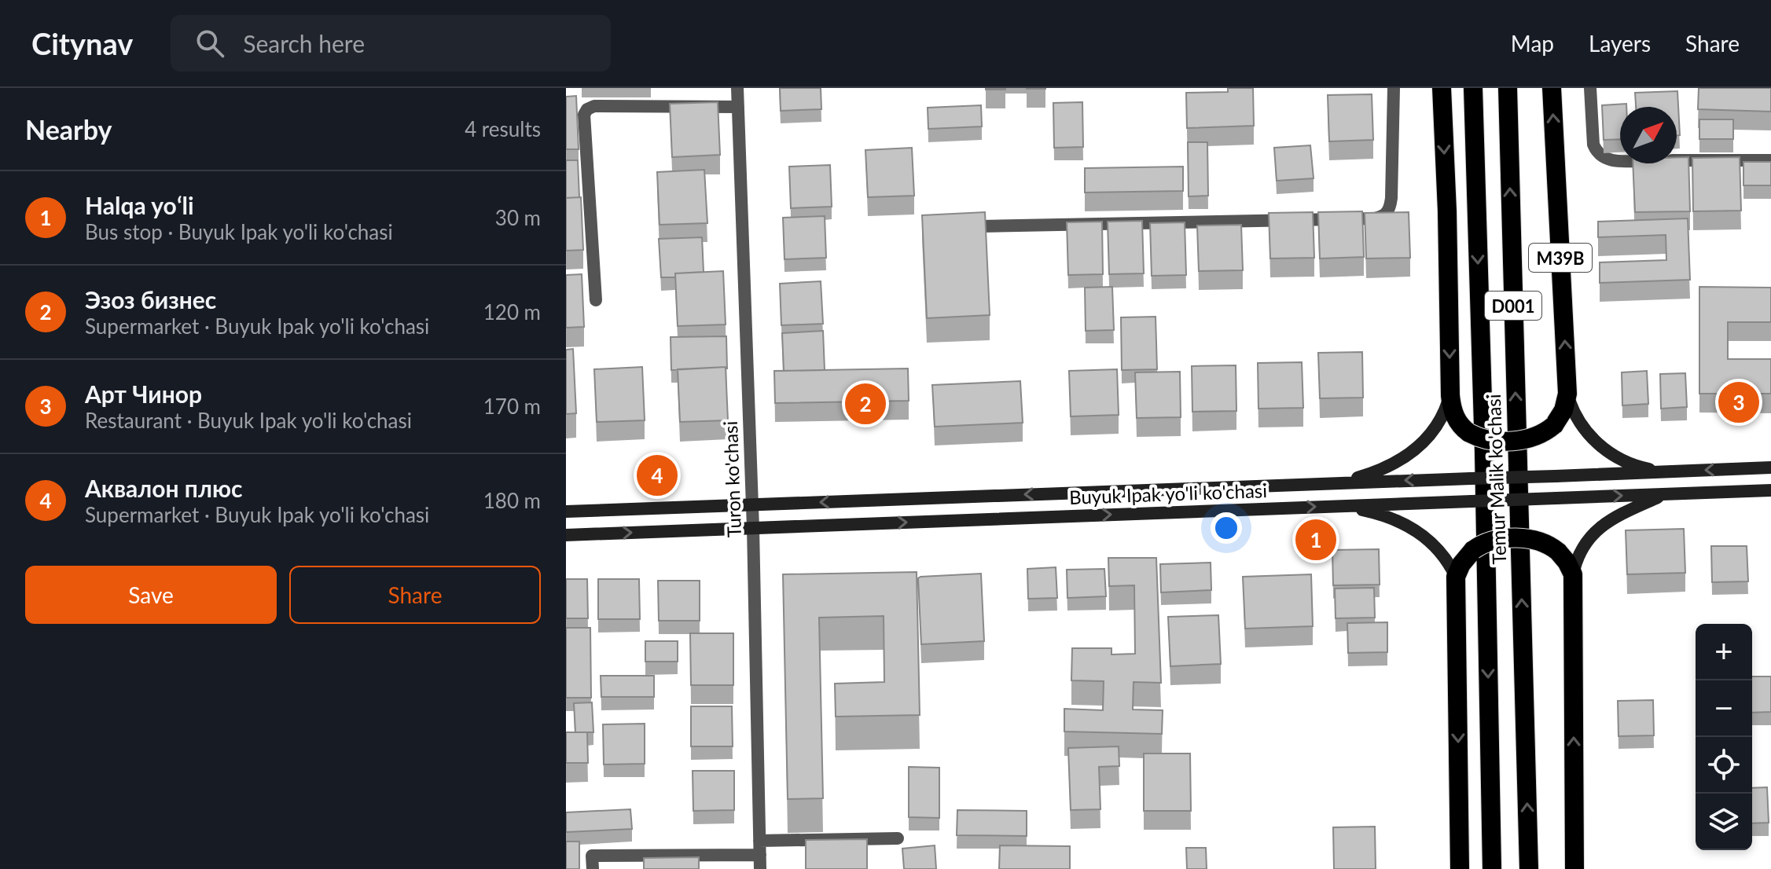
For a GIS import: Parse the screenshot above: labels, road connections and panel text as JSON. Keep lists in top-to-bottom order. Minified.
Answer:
{"streets":{"highway":["M39B","D001","Temur Malik ko'chasi"],"main road":["Buyuk Ipak yo'li ko'chasi"],"street":["Turon ko'chasi"]},"crossings":[["M39B","Buyuk Ipak yo'li ko'chasi"],["Turon ko'chasi","Buyuk Ipak yo'li ko'chasi"]],"north":"top right","page":{"header":"Citynav","search":"Search here","nav":["Map","Layers","Share"],"heading":["Nearby","4 results"],"list":[{"mark":"1","name":"Halqa yoʻli","note":"Bus stop · Buyuk Ipak yo'li ko'chasi","value":"30 m"},{"mark":"2","name":"Эзоз бизнес","note":"Supermarket · Buyuk Ipak yo'li ko'chasi","value":"120 m"},{"mark":"3","name":"Арт Чинор","note":"Restaurant · Buyuk Ipak yo'li ko'chasi","value":"170 m"},{"mark":"4","name":"Аквалон плюс","note":"Supermarket · Buyuk Ipak yo'li ko'chasi","value":"180 m"}],"pins":["3","2","4","1"],"buttons":["Save","Share"],"map_buttons":["+","−"]}}
